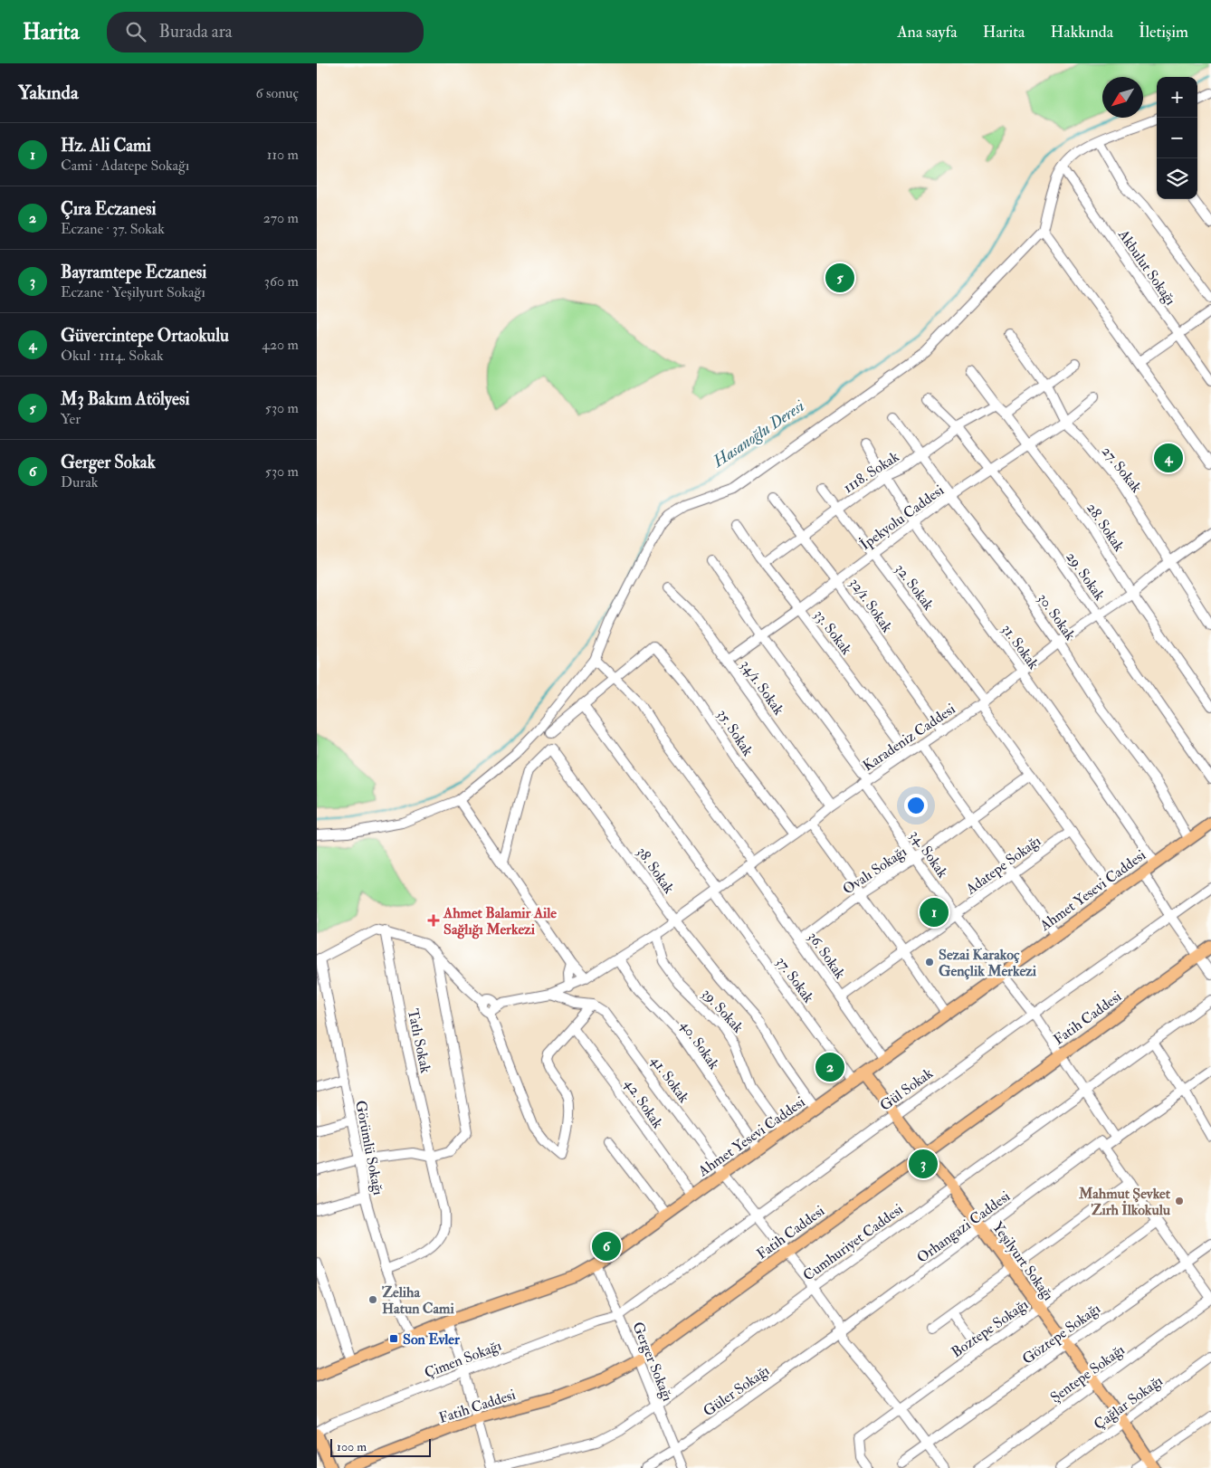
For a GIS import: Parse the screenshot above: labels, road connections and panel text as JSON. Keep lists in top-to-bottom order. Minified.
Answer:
{"streets":{"main road":["Ahmet Yesevi Caddesi","Fatih Caddesi","Yeşilyurt Sokağı"],"street":["Akbulut Sokağı","27. Sokak","1118. Sokak","İpekyolu Caddesi","28. Sokak","29. Sokak","32. Sokak","32/1. Sokak","30. Sokak","33. Sokak","31. Sokak","34/1. Sokak","35. Sokak","Karadeniz Caddesi","34. Sokak","Adatepe Sokağı","38. Sokak","Ovalı Sokağı","36. Sokak","37. Sokak","39. Sokak","Tatlı Sokak","40. Sokak","41. Sokak","Gül Sokak","42. Sokak","Görümlü Sokağı","Orhangazi Caddesi","Cumhuriyet Caddesi","Boztepe Sokağı","Göztepe Sokağı","Çimen Sokağı","Gerger Sokağı","Şentepe Sokağı","Güler Sokağı","Çağlar Sokağı"]},"crossings":[["27. Sokak","İpekyolu Caddesi"],["27. Sokak","Karadeniz Caddesi"],["1118. Sokak","28. Sokak"],["1118. Sokak","29. Sokak"],["1118. Sokak","32. Sokak"],["1118. Sokak","32/1. Sokak"],["1118. Sokak","30. Sokak"],["1118. Sokak","33. Sokak"],["1118. Sokak","31. Sokak"],["İpekyolu Caddesi","28. Sokak"],["İpekyolu Caddesi","29. Sokak"],["İpekyolu Caddesi","32. Sokak"],["İpekyolu Caddesi","32/1. Sokak"],["İpekyolu Caddesi","30. Sokak"],["İpekyolu Caddesi","33. Sokak"],["İpekyolu Caddesi","31. Sokak"],["İpekyolu Caddesi","34/1. Sokak"],["İpekyolu Caddesi","34. Sokak"],["28. Sokak","Karadeniz Caddesi"],["29. Sokak","Karadeniz Caddesi"],["32. Sokak","Karadeniz Caddesi"],["32. Sokak","Adatepe Sokağı"],["32. Sokak","Ovalı Sokağı"],["32. Sokak","Ahmet Yesevi Caddesi"],["32/1. Sokak","Karadeniz Caddesi"],["30. Sokak","Karadeniz Caddesi"],["30. Sokak","Ahmet Yesevi Caddesi"],["33. Sokak","Karadeniz Caddesi"],["31. Sokak","Karadeniz Caddesi"],["31. Sokak","Ahmet Yesevi Caddesi"],["34/1. Sokak","Karadeniz Caddesi"],["35. Sokak","Karadeniz Caddesi"],["35. Sokak","36. Sokak"],["Karadeniz Caddesi","34. Sokak"],["Karadeniz Caddesi","38. Sokak"],["Karadeniz Caddesi","36. Sokak"],["Karadeniz Caddesi","37. Sokak"],["Karadeniz Caddesi","39. Sokak"],["Karadeniz Caddesi","40. Sokak"],["34. Sokak","Adatepe Sokağı"],["34. Sokak","Ovalı Sokağı"],["34. Sokak","Ahmet Yesevi Caddesi"],["34. Sokak","Fatih Caddesi"],["34. Sokak","Gül Sokak"],["34. Sokak","Orhangazi Caddesi"],["34. Sokak","Cumhuriyet Caddesi"],["Adatepe Sokağı","36. Sokak"],["38. Sokak","Ahmet Yesevi Caddesi"],["Ovalı Sokağı","36. Sokak"],["Ahmet Yesevi Caddesi","36. Sokak"],["Ahmet Yesevi Caddesi","37. Sokak"],["Ahmet Yesevi Caddesi","39. Sokak"],["Ahmet Yesevi Caddesi","40. Sokak"],["Ahmet Yesevi Caddesi","41. Sokak"],["Ahmet Yesevi Caddesi","42. Sokak"],["Ahmet Yesevi Caddesi","Görümlü Sokağı"],["Ahmet Yesevi Caddesi","Yeşilyurt Sokağı"],["Ahmet Yesevi Caddesi","Gerger Sokağı"],["Fatih Caddesi","41. Sokak"],["Fatih Caddesi","Yeşilyurt Sokağı"],["Fatih Caddesi","Gerger Sokağı"],["Tatlı Sokak","Görümlü Sokağı"],["41. Sokak","Gül Sokak"],["41. Sokak","Orhangazi Caddesi"],["41. Sokak","Cumhuriyet Caddesi"],["41. Sokak","Boztepe Sokağı"],["41. Sokak","Göztepe Sokağı"],["41. Sokak","Güler Sokağı"],["Gül Sokak","Yeşilyurt Sokağı"],["Gül Sokak","Çimen Sokağı"],["Gül Sokak","Gerger Sokağı"],["Orhangazi Caddesi","Yeşilyurt Sokağı"],["Orhangazi Caddesi","Güler Sokağı"],["Cumhuriyet Caddesi","Yeşilyurt Sokağı"],["Cumhuriyet Caddesi","Gerger Sokağı"],["Yeşilyurt Sokağı","Boztepe Sokağı"],["Yeşilyurt Sokağı","Göztepe Sokağı"],["Yeşilyurt Sokağı","Şentepe Sokağı"],["Yeşilyurt Sokağı","Çağlar Sokağı"],["Çimen Sokağı","Gerger Sokağı"],["Gerger Sokağı","Güler Sokağı"]],"water":["Hasanoğlu Deresi"],"places":{"health":["Ahmet Balamir Aile Sağlığı Merkezi"],"other":["Sezai Karakoç Gençlik Merkezi","Mahmut Şevket Zırh İlkokulu","Zeliha Hatun Cami"],"transit":["Son Evler"]},"scale_bar":"100 m","north":"bottom left","page":{"header":"Harita","search":"Burada ara","nav":["Ana sayfa","Harita","Hakkında","İletişim"],"heading":["Yakında","6 sonuç"],"map_buttons":["+","−"],"list":[{"mark":"1","name":"Hz. Ali Cami","note":"Cami · Adatepe Sokağı","value":"110 m"},{"mark":"2","name":"Çıra Eczanesi","note":"Eczane · 37. Sokak","value":"270 m"},{"mark":"3","name":"Bayramtepe Eczanesi","note":"Eczane · Yeşilyurt Sokağı","value":"360 m"},{"mark":"4","name":"Güvercintepe Ortaokulu","note":"Okul · 1114. Sokak","value":"420 m"},{"mark":"5","name":"M3 Bakım Atölyesi","note":"Yer","value":"530 m"},{"mark":"6","name":"Gerger Sokak","note":"Durak","value":"530 m"}],"pins":["5","4","1","2","3","6"],"scale":"100 m"}}
